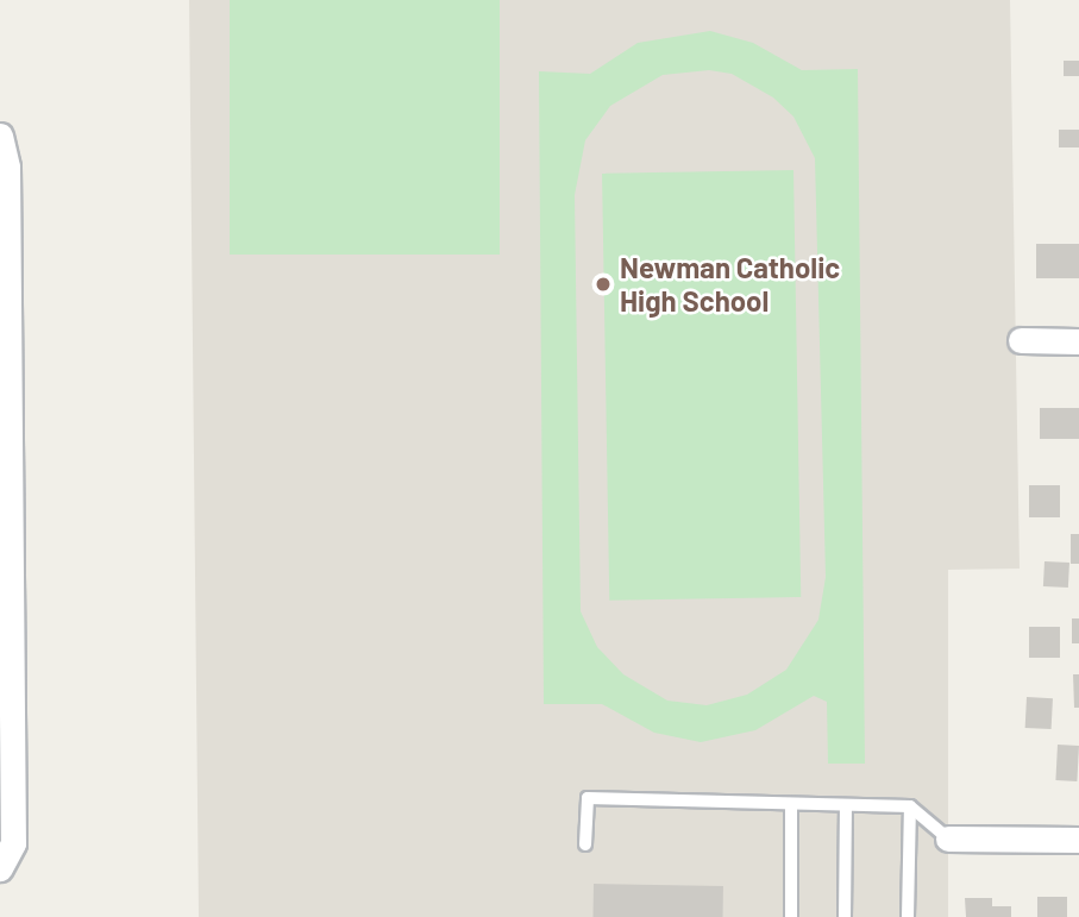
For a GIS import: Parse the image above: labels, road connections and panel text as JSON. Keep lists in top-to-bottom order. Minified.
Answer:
{"places":["Newman Catholic High School"]}
